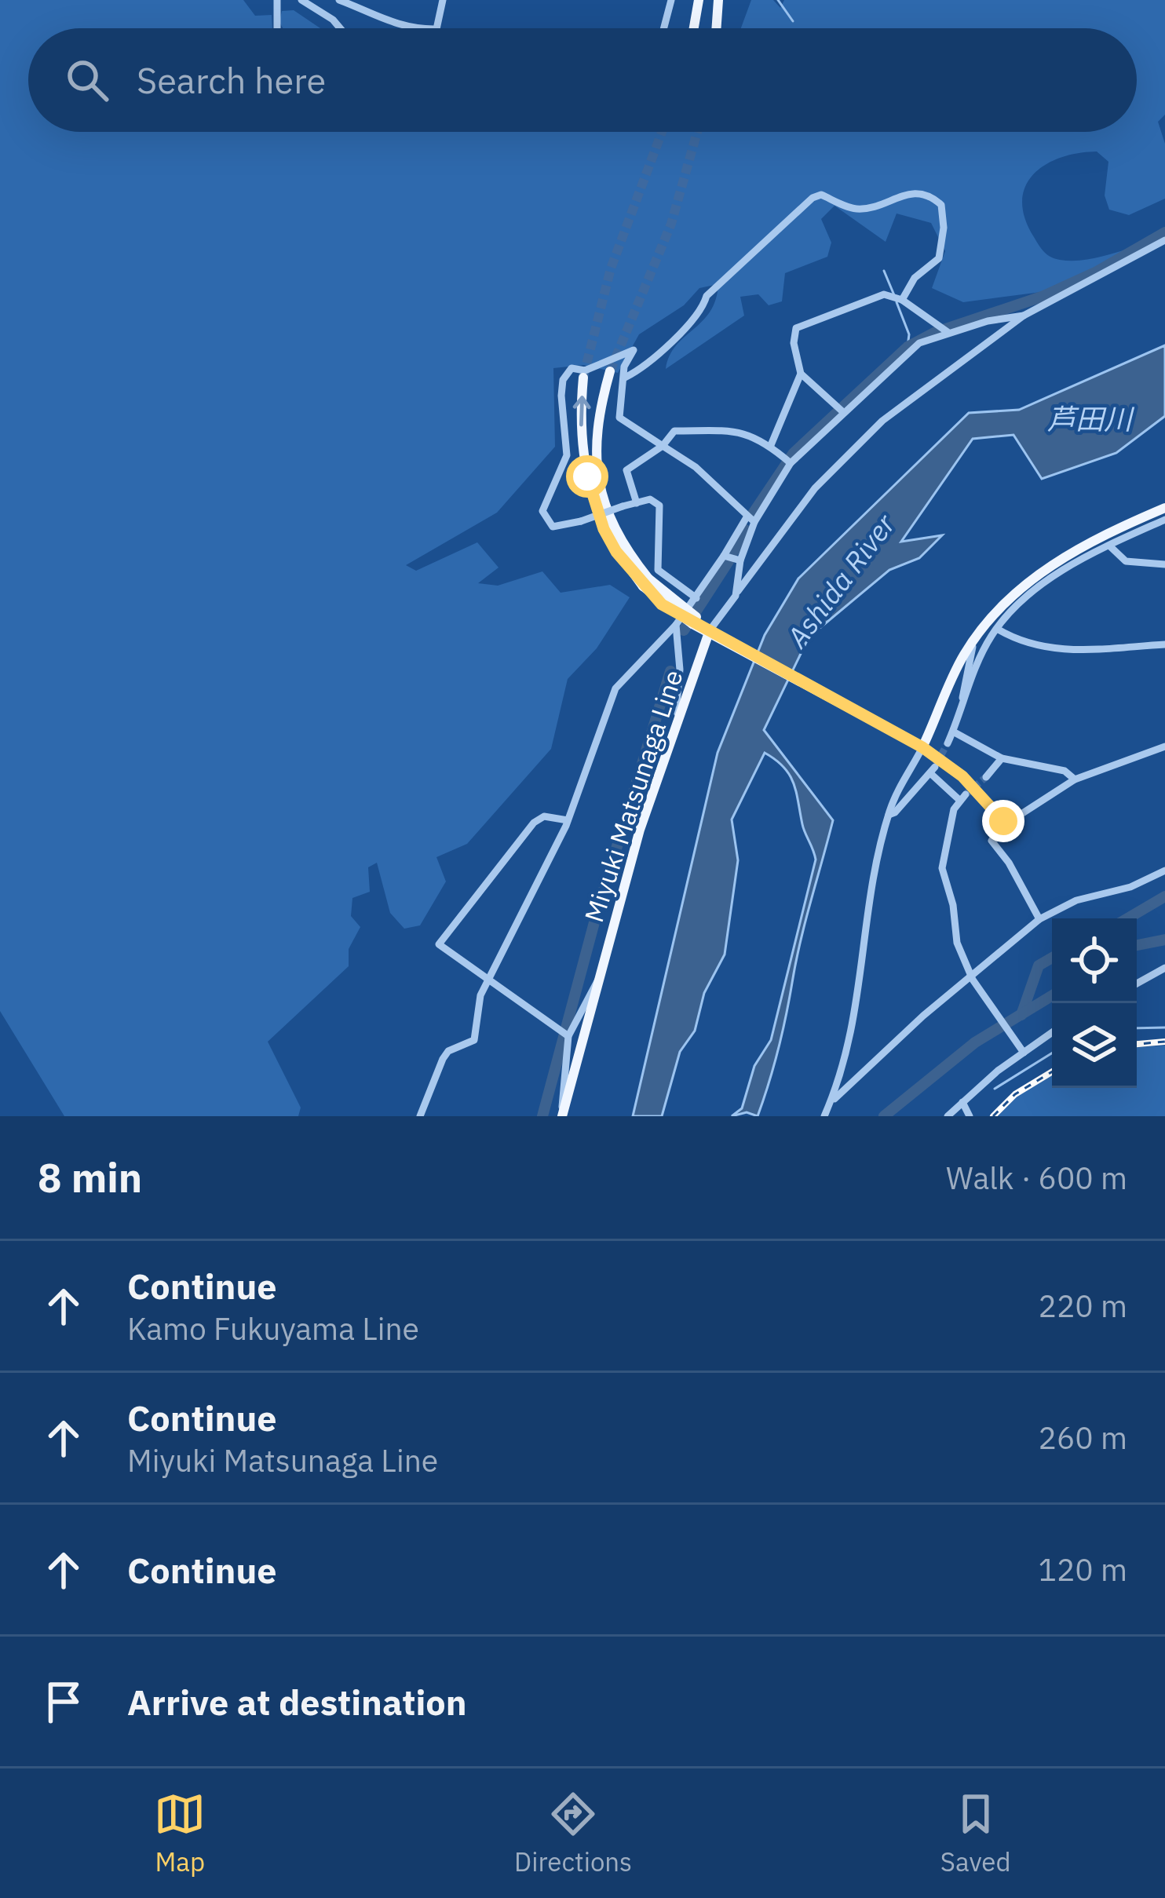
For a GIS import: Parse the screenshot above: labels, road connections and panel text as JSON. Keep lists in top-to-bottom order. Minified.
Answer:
{"streets":{"main road":["Miyuki Matsunaga Line"]},"water":["芦田川","Ashida River"],"page":{"search":"Search here","heading":["8 min","Walk · 600 m"],"list":[["Continue","Kamo Fukuyama Line","220 m"],["Continue","Miyuki Matsunaga Line","260 m"],["Continue","120 m"],"Arrive at destination"],"nav":["Map","Directions","Saved"]}}
